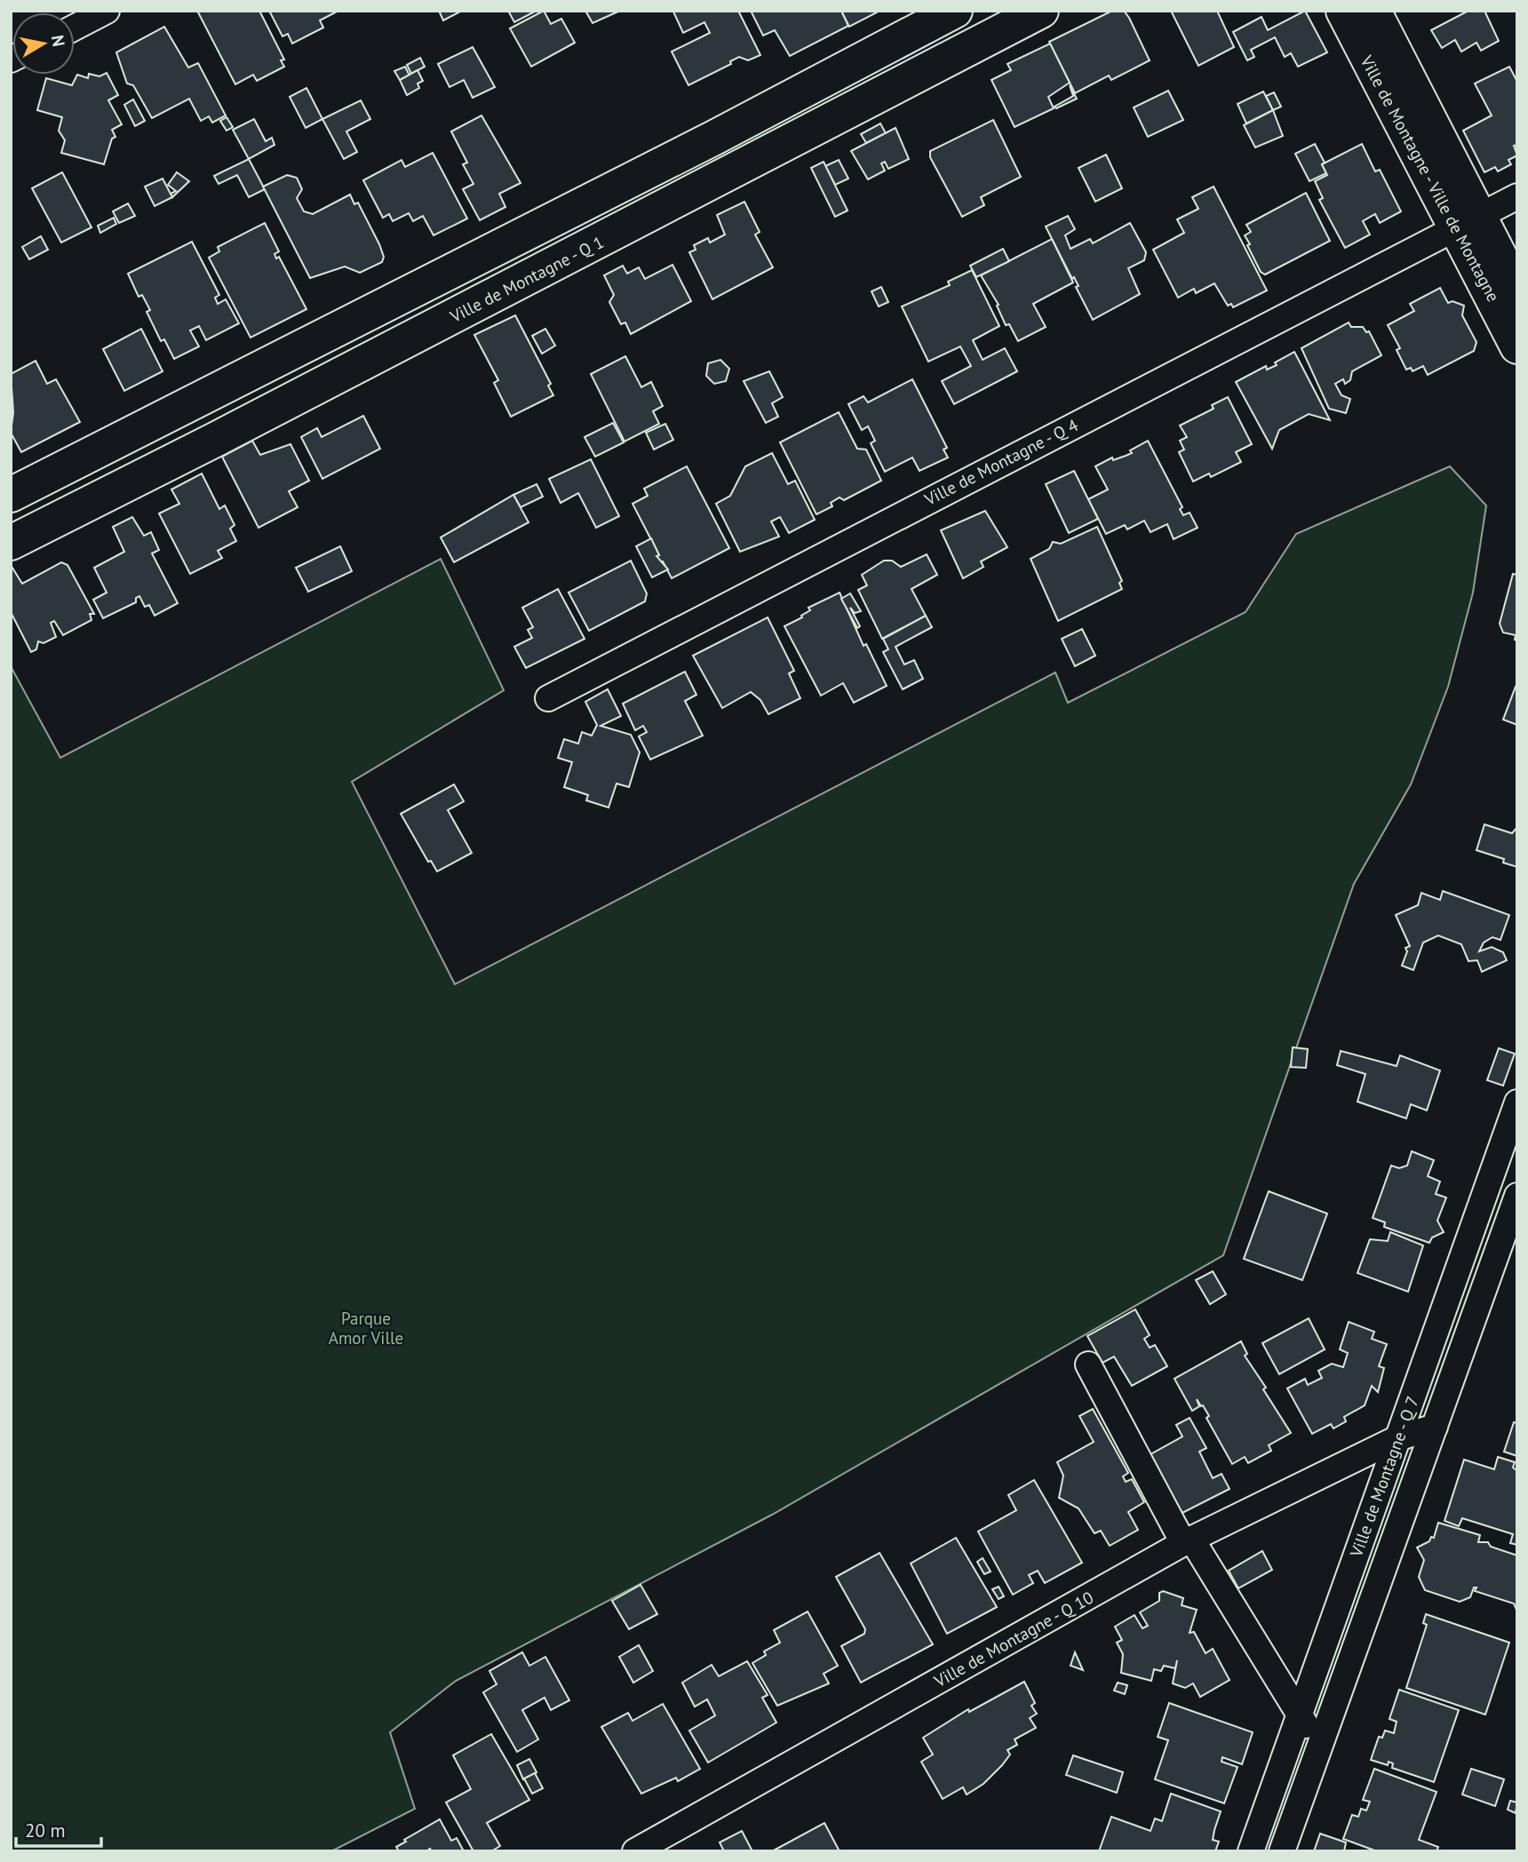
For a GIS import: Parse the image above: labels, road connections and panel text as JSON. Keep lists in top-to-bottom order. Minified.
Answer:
{"streets":{"street":["Ville de Montagne - Ville de Montagne","Ville de Montagne - Q 1","Ville de Montagne - Q 4","Ville de Montagne - Q 7","Ville de Montagne - Q 10"]},"crossings":[["Ville de Montagne - Ville de Montagne","Ville de Montagne - Q 4"],["Ville de Montagne - Q 7","Ville de Montagne - Q 10"]],"parks":["Parque Amor Ville"],"scale_bar":"20 m","north":"right"}
